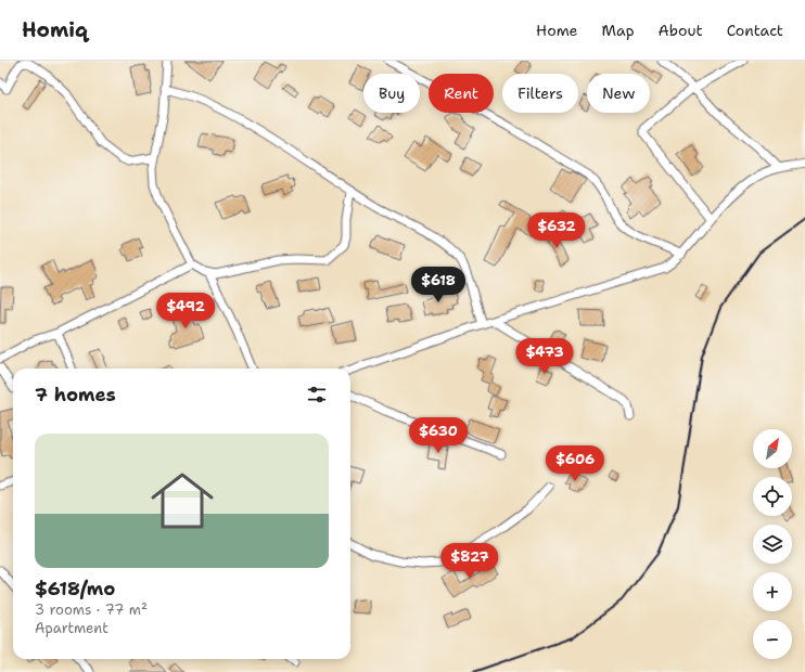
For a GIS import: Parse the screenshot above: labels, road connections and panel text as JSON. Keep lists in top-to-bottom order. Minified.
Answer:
{"north":"top right","page":{"header":"Homiq","nav":["Home","Map","About","Contact"],"chip":["Buy","Rent","Filters","New"],"price":["$632","$618","$492","$473","$630","$606","$827"],"heading":"7 homes","list":[{"name":"$618/mo","note":"3 rooms · 77 m² · Apartment"}],"map_buttons":["+","−"]}}
